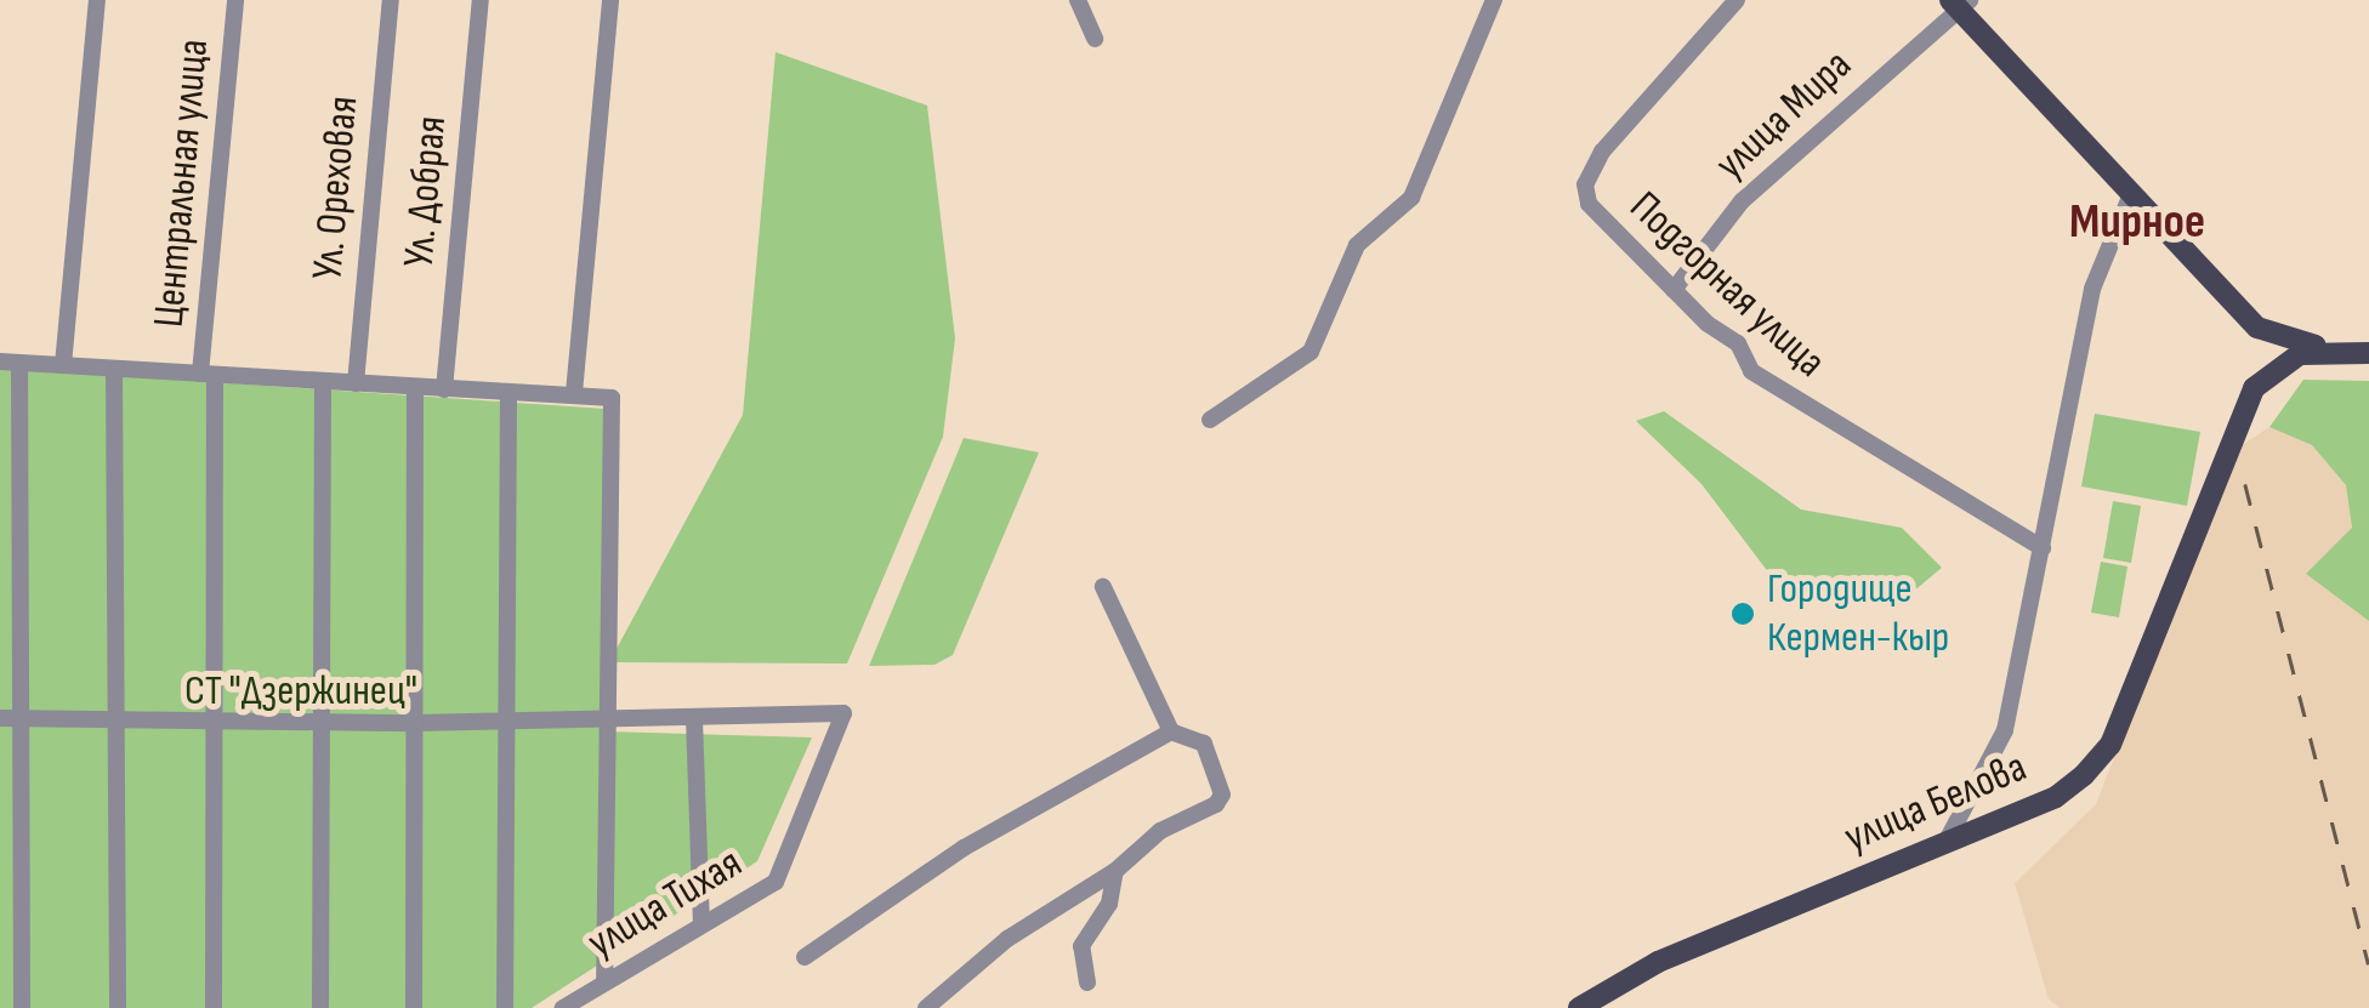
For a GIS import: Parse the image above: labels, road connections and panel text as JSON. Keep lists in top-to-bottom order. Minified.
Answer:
{"streets":{"main road":["улица Белова"],"street":["улица Мира","Центральная улица","Ул. Ореховая","Ул. Добрая","Подгорная улица","улица Тихая"]},"crossings":[["улица Мира","Подгорная улица"]],"districts":["Мирное"],"parks":["СТ \"Дзержинец\""],"places":["Городище Кермен-кыр"]}
